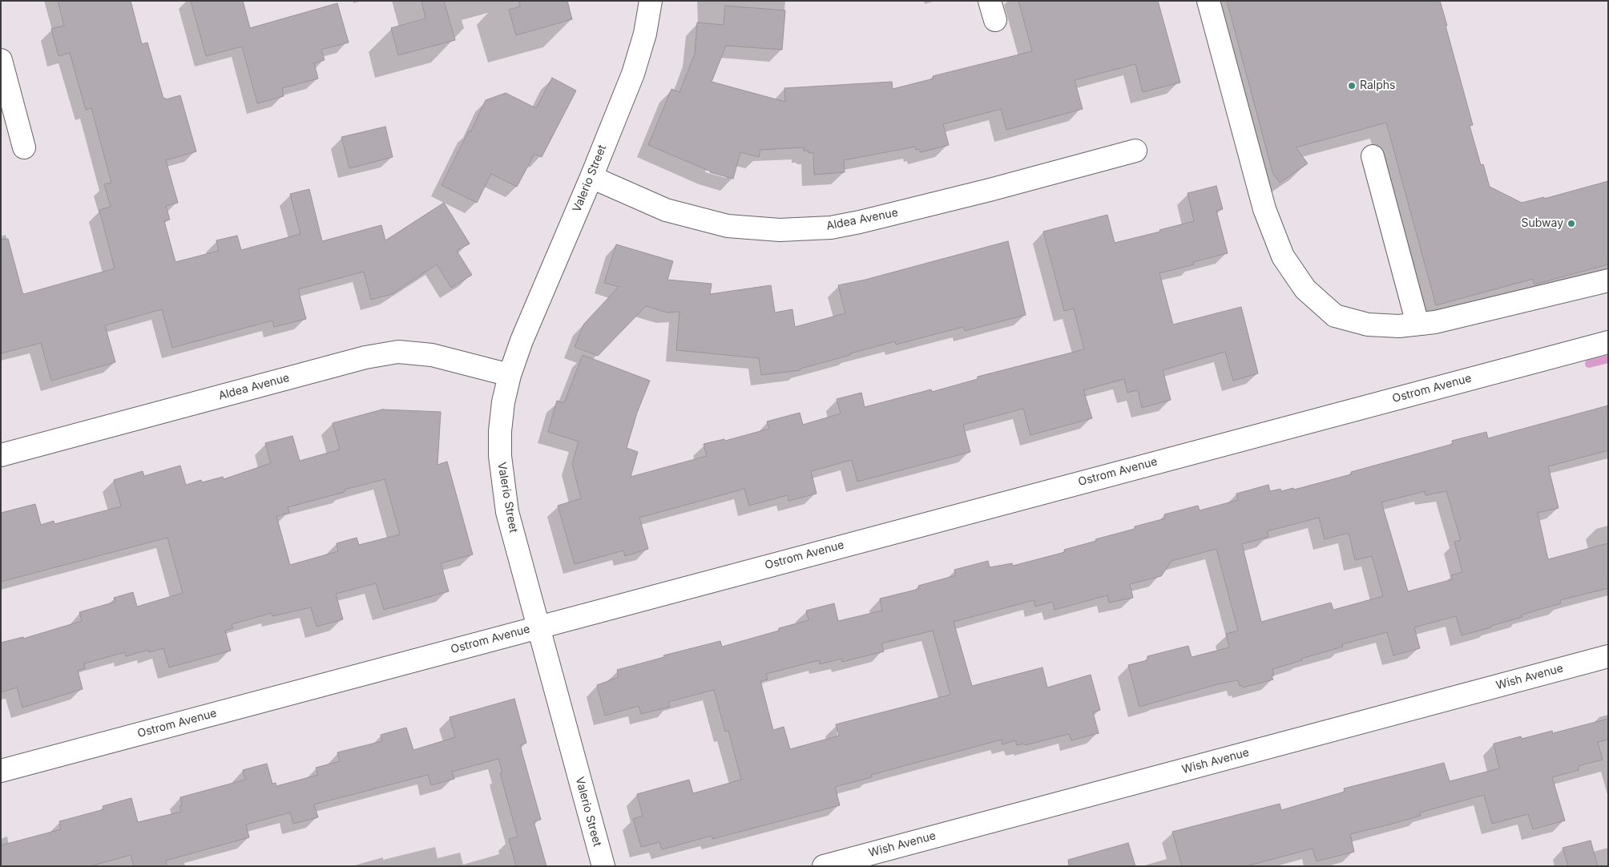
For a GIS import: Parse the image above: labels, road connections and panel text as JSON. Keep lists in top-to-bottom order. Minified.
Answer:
{"streets":{"street":["Valerio Street","Aldea Avenue","Ostrom Avenue","Wish Avenue"]},"crossings":[["Valerio Street","Aldea Avenue"],["Valerio Street","Ostrom Avenue"]],"places":["Ralphs","Subway"]}
